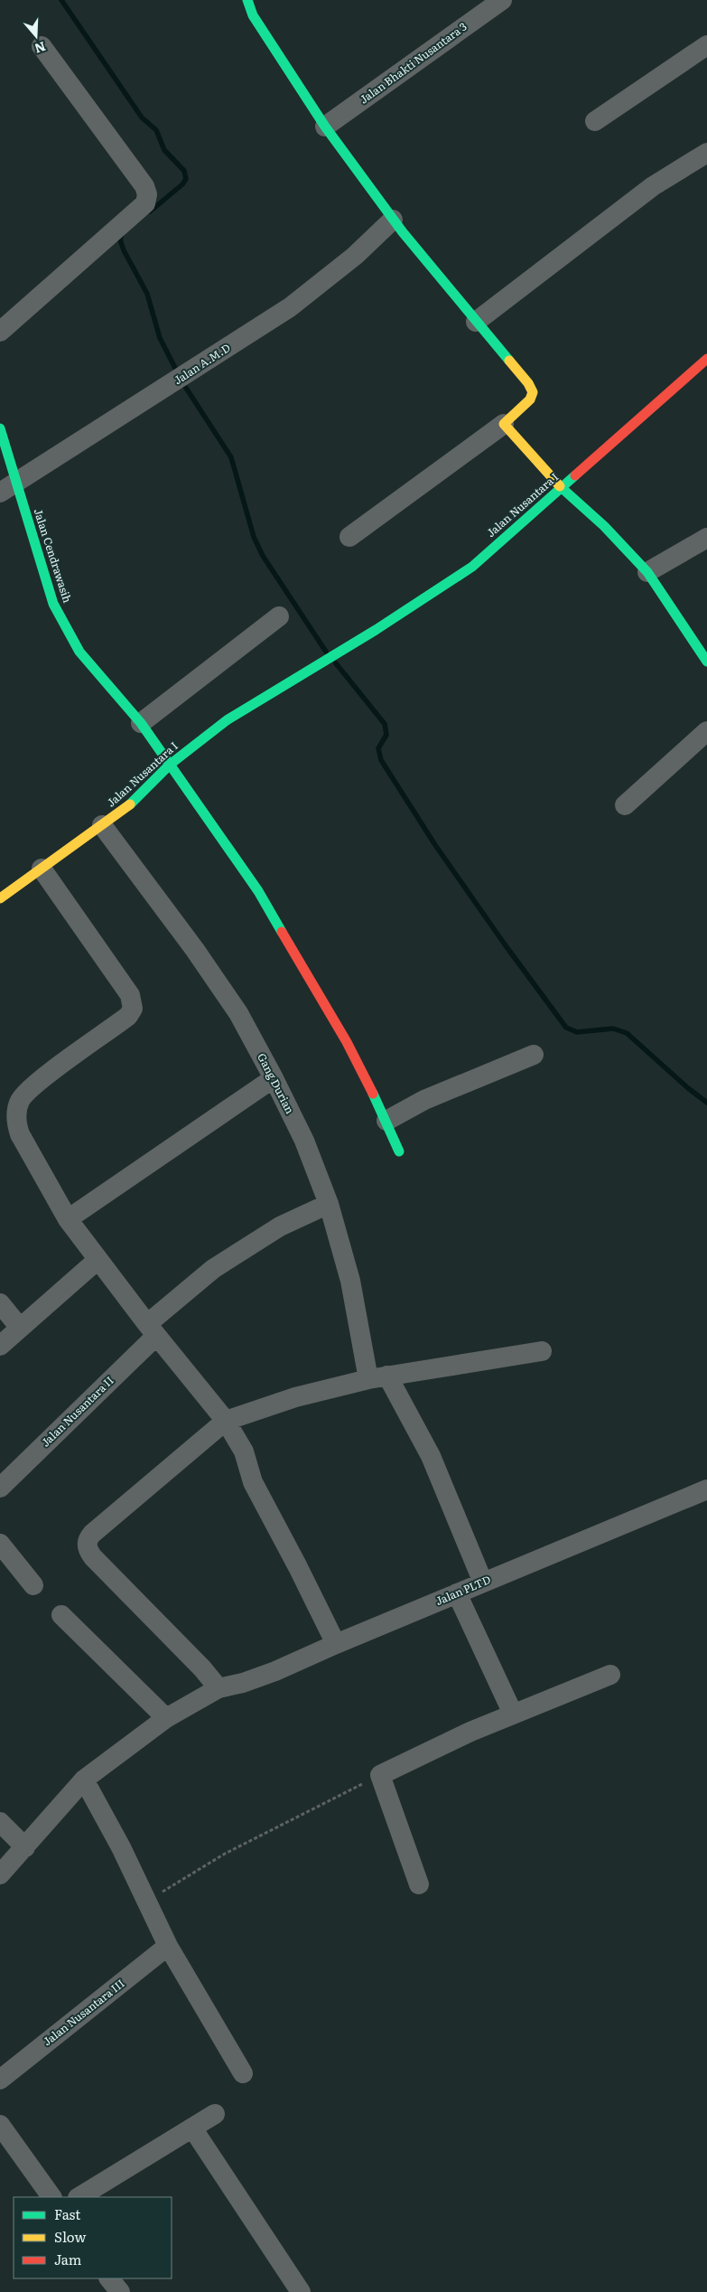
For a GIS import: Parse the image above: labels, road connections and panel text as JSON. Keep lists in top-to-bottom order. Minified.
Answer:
{"streets":{"street":["Jalan Bhakti Nusantara 3","Jalan A.M.D","Jalan Nusantara I","Jalan Cendrawasih","Gang Durian","Jalan Nusantara II","Jalan PLTD","Jalan Nusantara III"]},"crossings":[["Jalan A.M.D","Jalan Cendrawasih"],["Jalan Nusantara I","Jalan Cendrawasih"],["Jalan Nusantara I","Gang Durian"],["Gang Durian","Jalan Nusantara II"],["Gang Durian","Jalan PLTD"]],"legend":["Fast","Slow","Jam"],"north":"bottom"}
